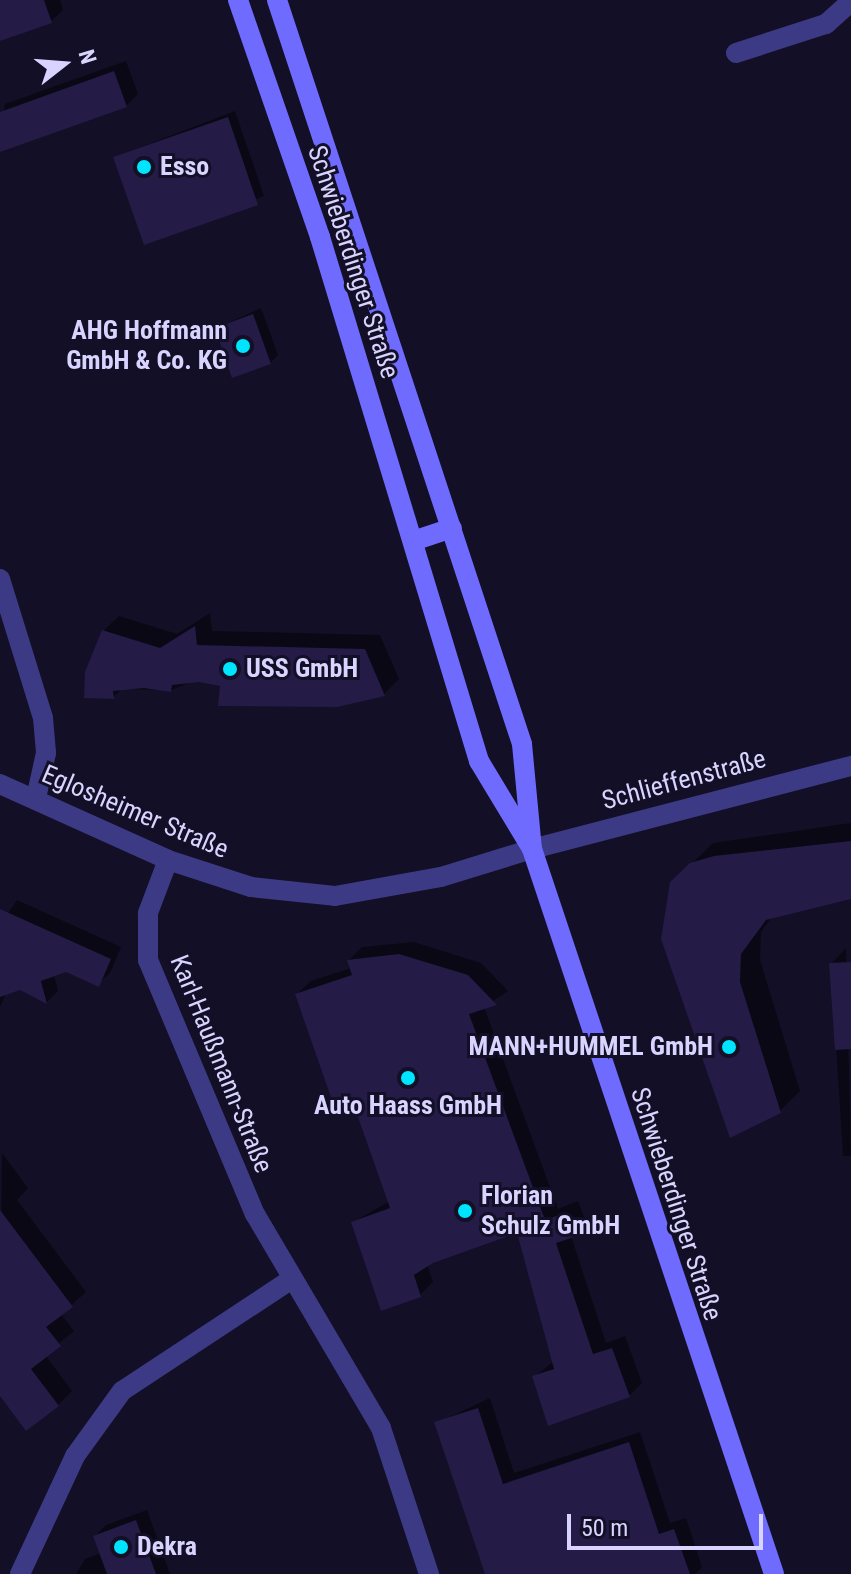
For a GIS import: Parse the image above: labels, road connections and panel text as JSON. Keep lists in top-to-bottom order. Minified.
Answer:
{"streets":{"main road":["Schwieberdinger Straße"],"street":["Schlieffenstraße","Eglosheimer Straße","Karl-Haußmann-Straße"]},"crossings":[["Schwieberdinger Straße","Schlieffenstraße"],["Schwieberdinger Straße","Eglosheimer Straße"],["Schlieffenstraße","Eglosheimer Straße"],["Eglosheimer Straße","Karl-Haußmann-Straße"]],"places":["Esso","AHG Hoffmann GmbH & Co. KG","USS GmbH","MANN+HUMMEL GmbH","Auto Haass GmbH","Florian Schulz GmbH","Dekra"],"scale_bar":"50 m","north":"right"}
